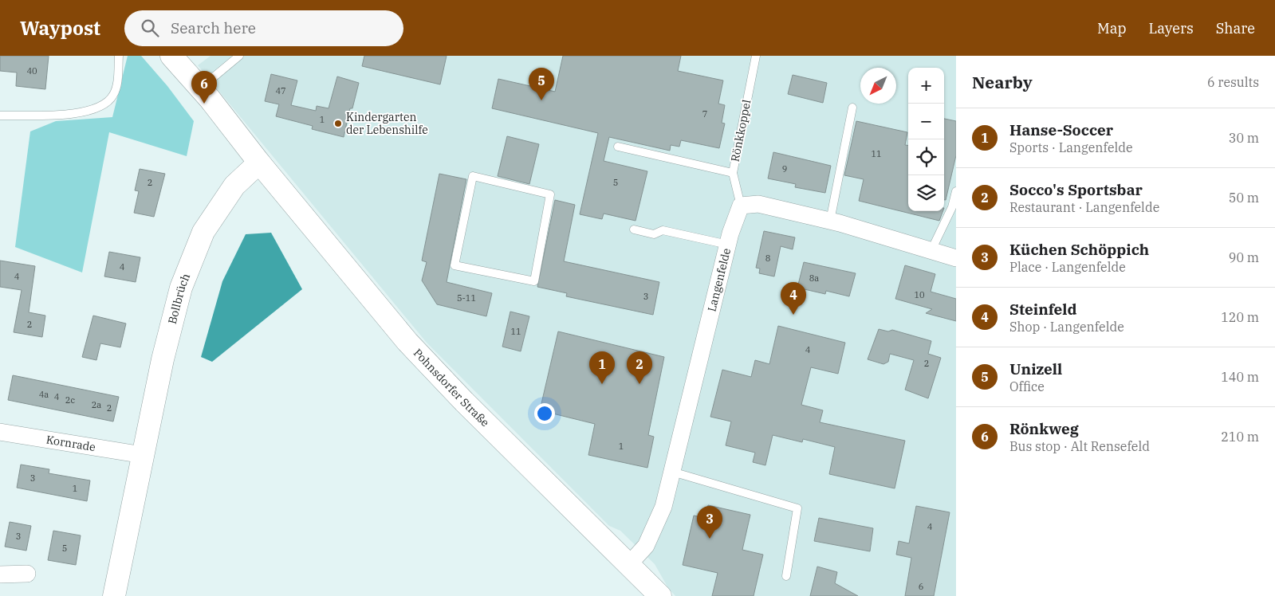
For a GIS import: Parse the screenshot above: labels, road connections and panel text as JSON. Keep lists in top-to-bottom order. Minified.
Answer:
{"streets":{"main road":["Bollbrüch","Pohnsdorfer Straße"],"street":["Langenfelde","Kornrade"],"lane":["Rönkkoppel"]},"crossings":[["Rönkkoppel","Langenfelde"],["Langenfelde","Pohnsdorfer Straße"],["Bollbrüch","Pohnsdorfer Straße"],["Bollbrüch","Kornrade"]],"places":["Kindergarten der Lebenshilfe"],"house_numbers":["40","47","7","1","11","9","2","5","8","4","4","8a","10","3","5-11","2","11","4","2","4a","4","2c","2a","2","1","3","1","4","3","5","6"],"north":"bottom left","page":{"header":"Waypost","search":"Search here","nav":["Map","Layers","Share"],"heading":["Nearby","6 results"],"map_buttons":["+","−"],"pins":["5","6","4","1","2","3"],"list":[{"mark":"1","name":"Hanse-Soccer","note":"Sports · Langenfelde","value":"30 m"},{"mark":"2","name":"Socco's Sportsbar","note":"Restaurant · Langenfelde","value":"50 m"},{"mark":"3","name":"Küchen Schöppich","note":"Place · Langenfelde","value":"90 m"},{"mark":"4","name":"Steinfeld","note":"Shop · Langenfelde","value":"120 m"},{"mark":"5","name":"Unizell","note":"Office","value":"140 m"},{"mark":"6","name":"Rönkweg","note":"Bus stop · Alt Rensefeld","value":"210 m"}]}}
